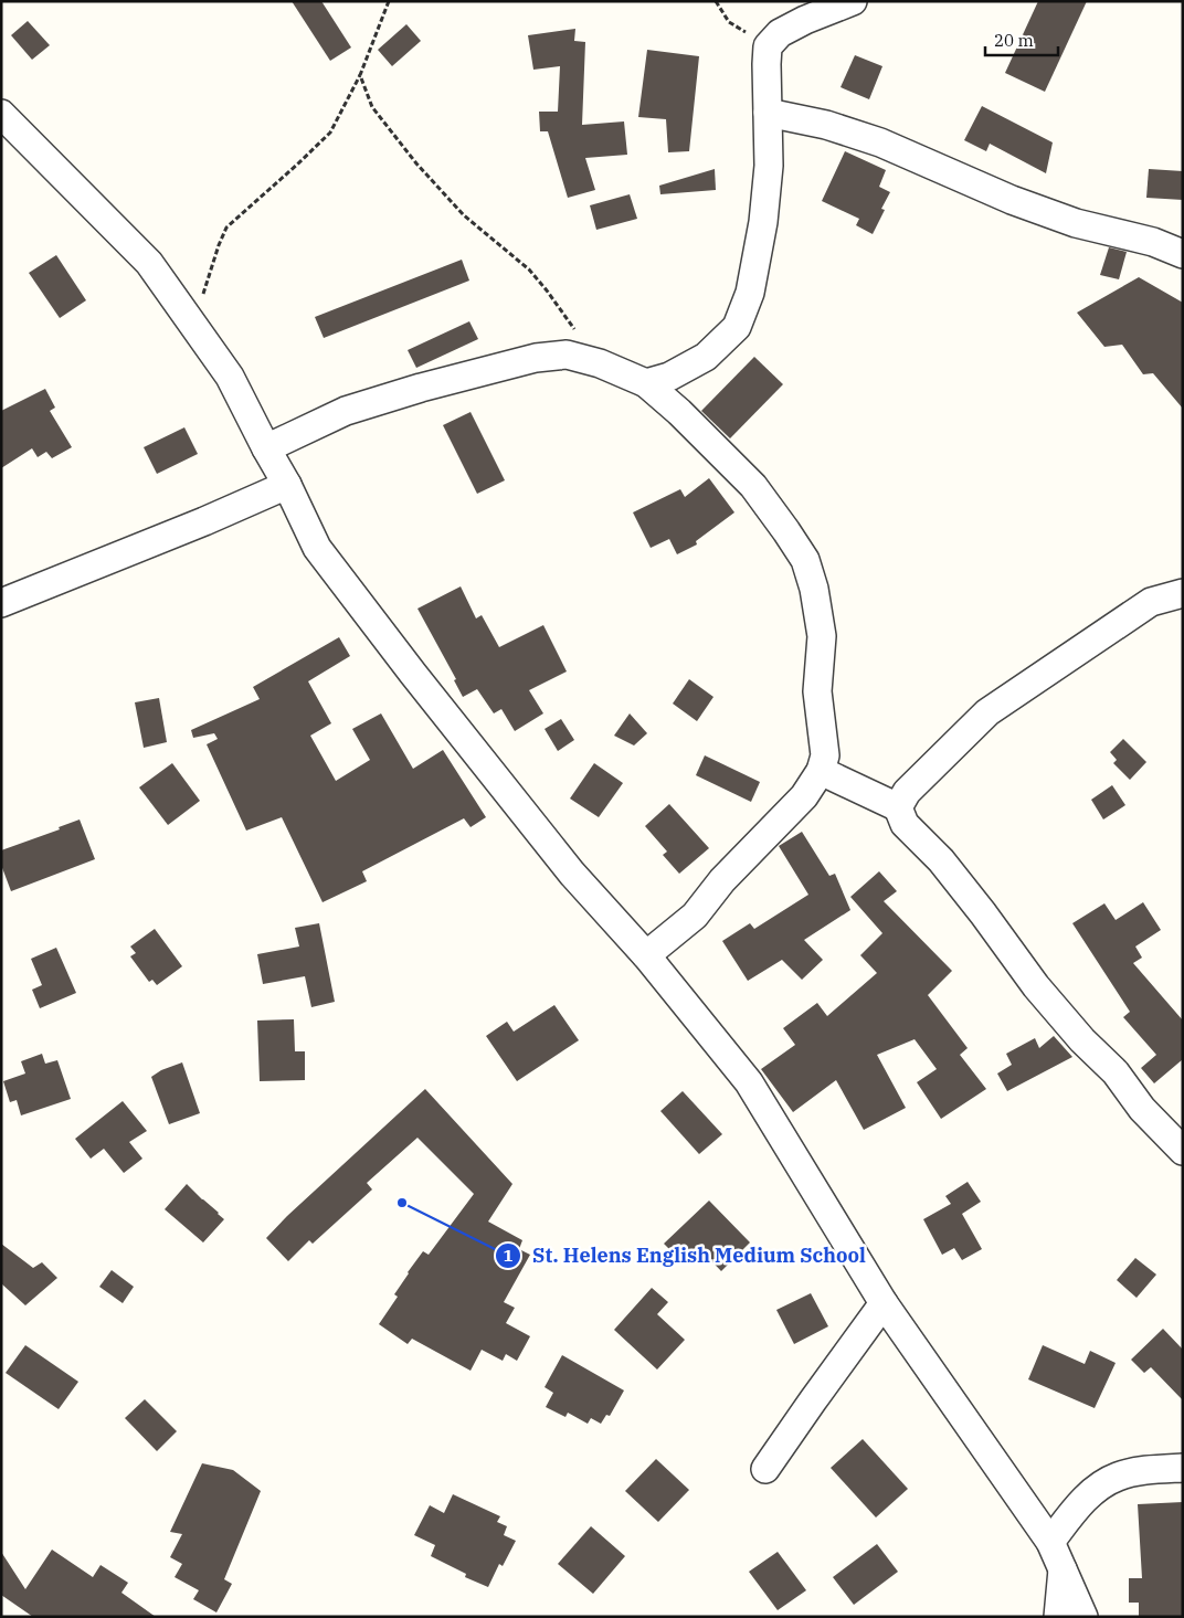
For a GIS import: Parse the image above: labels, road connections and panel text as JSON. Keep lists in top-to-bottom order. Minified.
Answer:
{"places":["St. Helens English Medium School"],"scale_bar":"20 m"}
